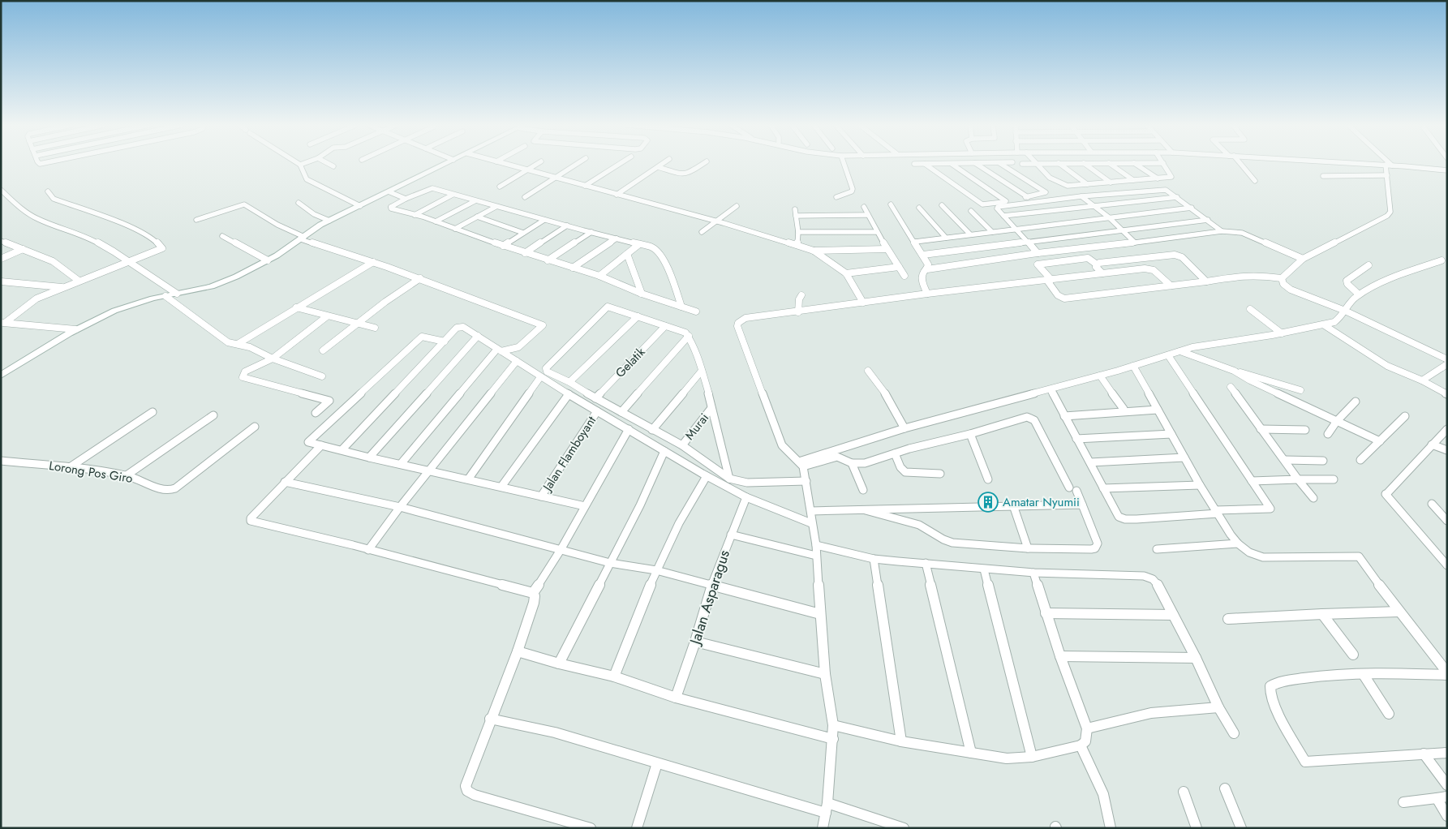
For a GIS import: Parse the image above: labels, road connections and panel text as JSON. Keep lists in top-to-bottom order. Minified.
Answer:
{"streets":{"street":["Gelatik","Murai","Jalan Flamboyant","Lorong Pos Giro","Jalan Asparagus"]},"places":{"building":["Amatar Nyumii"]}}
